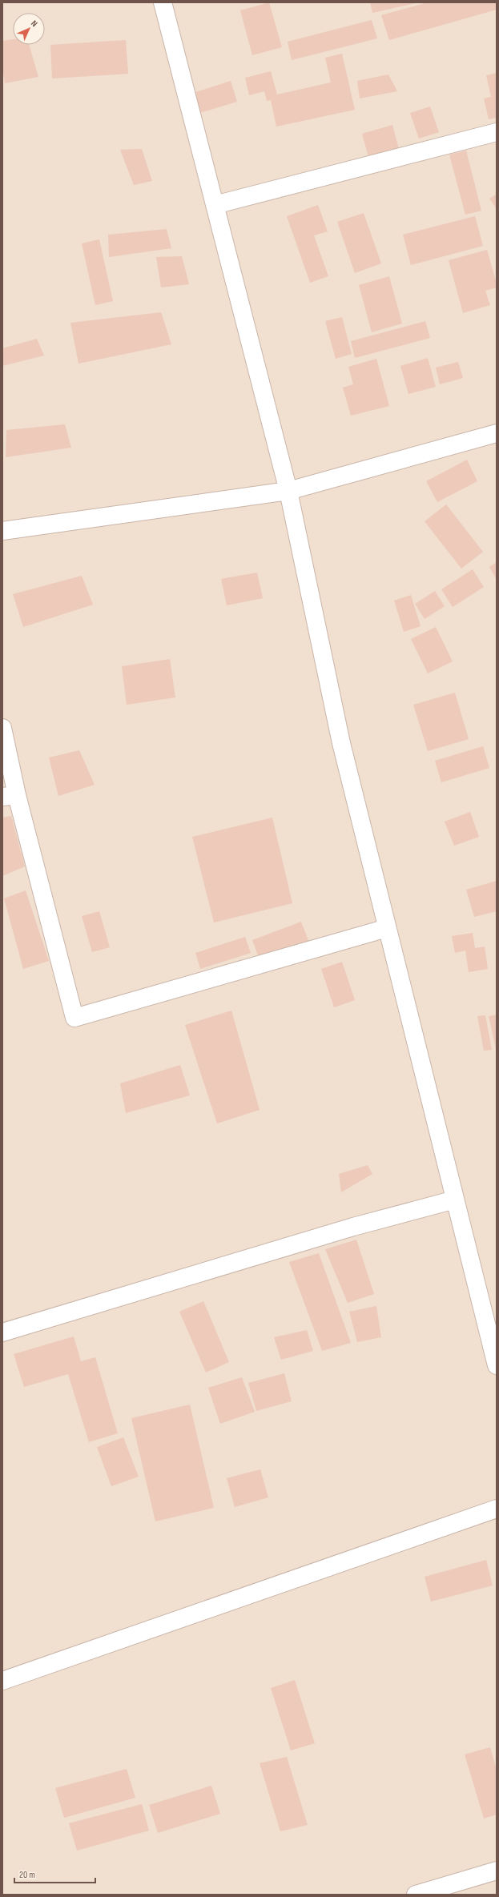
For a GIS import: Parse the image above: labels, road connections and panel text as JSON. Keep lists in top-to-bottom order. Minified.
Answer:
{"scale_bar":"20 m","north":"top right"}
